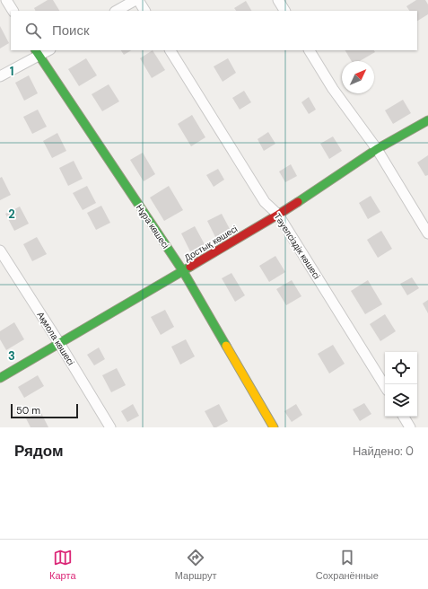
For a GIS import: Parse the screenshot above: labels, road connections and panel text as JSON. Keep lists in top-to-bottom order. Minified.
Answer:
{"streets":{"street":["Нұра көшесі","Достық көшесі","Тәуелсіздік көшесі","Ақмола көшесі"]},"crossings":[["Нұра көшесі","Достық көшесі"],["Достық көшесі","Тәуелсіздік көшесі"],["Достық көшесі","Ақмола көшесі"]],"scale_bar":"50 m","north":"top right","page":{"search":"Поиск","scale":"50 m","heading":["Рядом","Найдено: 0"],"nav":["Карта","Маршрут","Сохранённые"]},"grid":{"rows":["1","2","3"]}}
